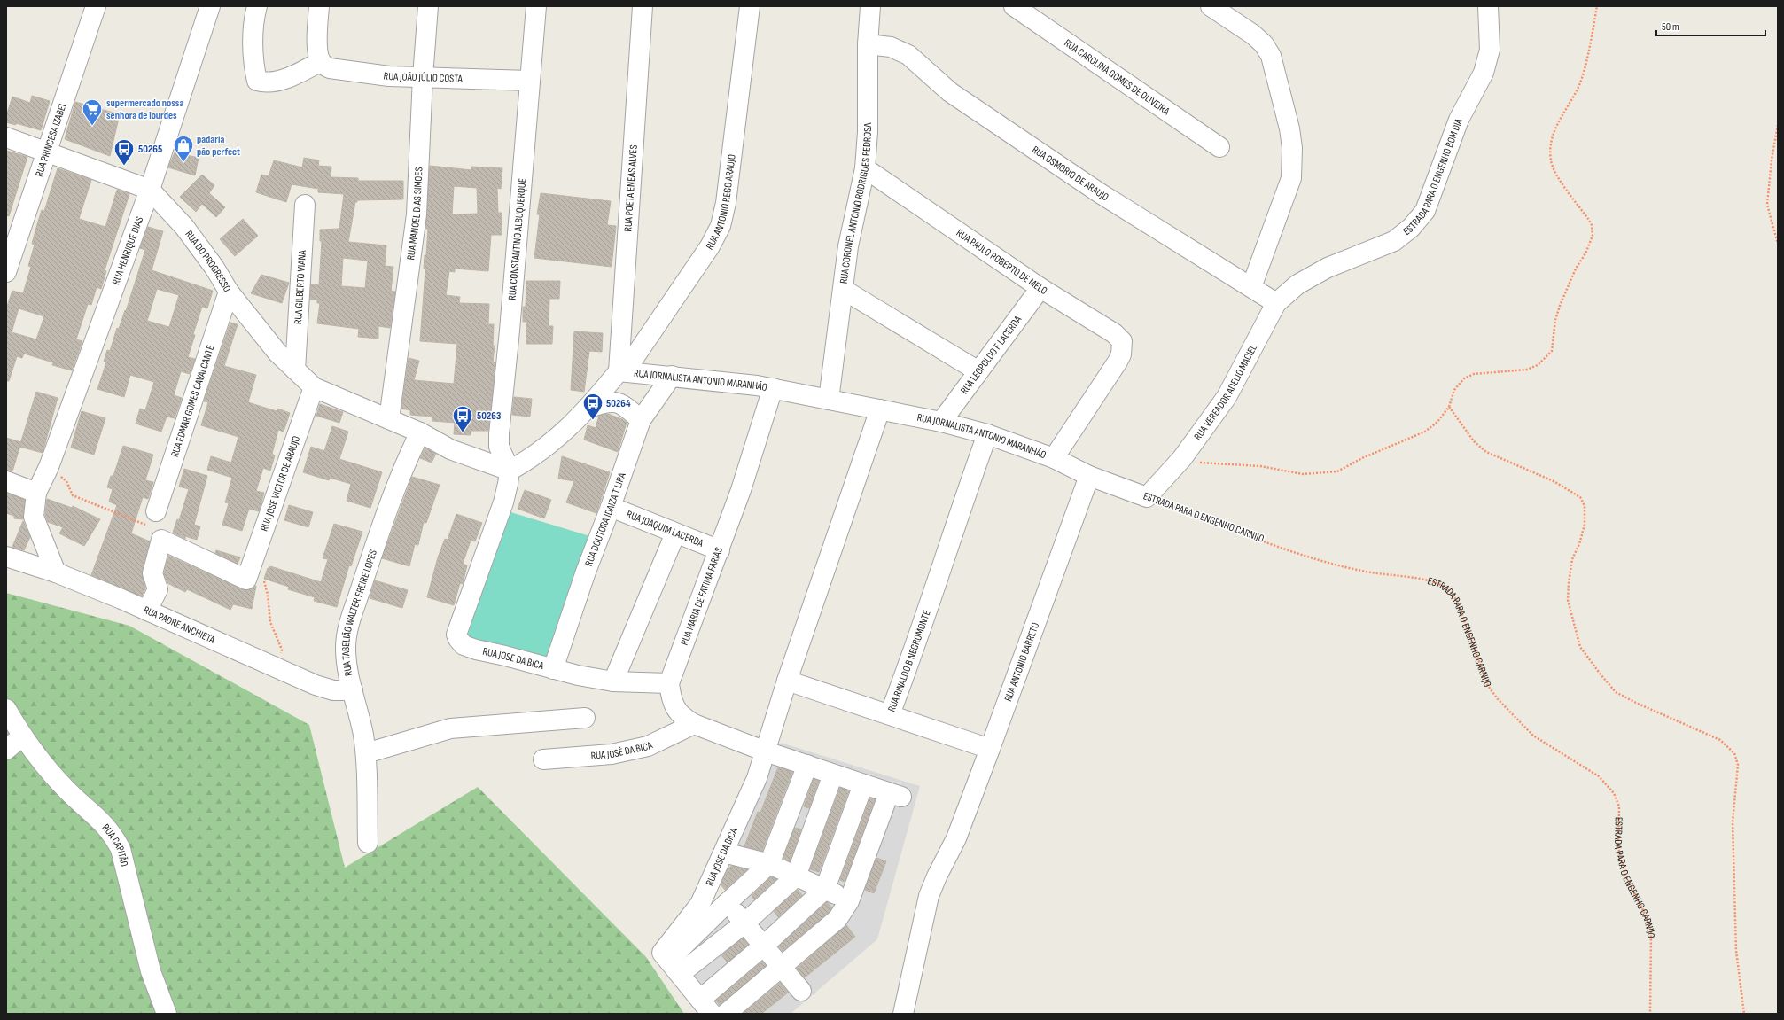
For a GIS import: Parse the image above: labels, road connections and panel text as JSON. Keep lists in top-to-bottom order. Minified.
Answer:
{"streets":{"street":["RUA JOÃO JÚLIO COSTA","RUA CAROLINA GOMES DE OLIVEIRA","RUA PRINCESA IZABEL","RUA OSMORIO DE ARAUJO","ESTRADA PARA O ENGENHO BOM DIA","RUA POETA ENEAS ALVES","RUA ANTONIO REGO ARAUJO","RUA CORONEL ANTONIO RODRIGUES PEDROSA","RUA MANOEL DIAS SIMOES","RUA CONSTANTINO ALBUQUERQUE","RUA HENRIQUE DIAS","RUA DO PROGRESSO","RUA PAULO ROBERTO DE MELO","RUA GILBERTO VIANA","RUA LEOPOLDO F LACERDA","RUA JORNALISTA ANTONIO MARANHÃO","RUA VEREADOR ADELIO MACIEL","RUA EDMAR GOMES CAVALCANTE","RUA JOSE VICTOR DE ARAUJO","ESTRADA PARA O ENGENHO CARNIJO","RUA DOUTORA IDAIZA T LIRA","RUA JOAQUIM LACERDA","RUA MARIA DE FATIMA FARIAS","RUA TABELIÃO WALTER FREIRE LOPES","RUA PADRE ANCHIETA","RUA JOSE DA BICA","RUA RINALDO B NEGROMONTE","RUA ANTONIO BARRETO","RUA JOSÉ DA BICA","RUA CAPITÃO"]},"crossings":[["RUA JOÃO JÚLIO COSTA","RUA MANOEL DIAS SIMOES"],["RUA JOÃO JÚLIO COSTA","RUA CONSTANTINO ALBUQUERQUE"],["RUA PRINCESA IZABEL","RUA DO PROGRESSO"],["RUA OSMORIO DE ARAUJO","RUA CORONEL ANTONIO RODRIGUES PEDROSA"],["RUA OSMORIO DE ARAUJO","RUA VEREADOR ADELIO MACIEL"],["ESTRADA PARA O ENGENHO BOM DIA","RUA VEREADOR ADELIO MACIEL"],["RUA POETA ENEAS ALVES","RUA ANTONIO REGO ARAUJO"],["RUA POETA ENEAS ALVES","RUA JORNALISTA ANTONIO MARANHÃO"],["RUA ANTONIO REGO ARAUJO","RUA JORNALISTA ANTONIO MARANHÃO"],["RUA CORONEL ANTONIO RODRIGUES PEDROSA","RUA PAULO ROBERTO DE MELO"],["RUA CORONEL ANTONIO RODRIGUES PEDROSA","RUA JORNALISTA ANTONIO MARANHÃO"],["RUA MANOEL DIAS SIMOES","RUA DO PROGRESSO"],["RUA CONSTANTINO ALBUQUERQUE","RUA JORNALISTA ANTONIO MARANHÃO"],["RUA CONSTANTINO ALBUQUERQUE","RUA JOSE DA BICA"],["RUA HENRIQUE DIAS","RUA DO PROGRESSO"],["RUA HENRIQUE DIAS","RUA PADRE ANCHIETA"],["RUA DO PROGRESSO","RUA GILBERTO VIANA"],["RUA DO PROGRESSO","RUA EDMAR GOMES CAVALCANTE"],["RUA DO PROGRESSO","RUA JOSE VICTOR DE ARAUJO"],["RUA PAULO ROBERTO DE MELO","RUA LEOPOLDO F LACERDA"],["RUA PAULO ROBERTO DE MELO","RUA JORNALISTA ANTONIO MARANHÃO"],["RUA PAULO ROBERTO DE MELO","ESTRADA PARA O ENGENHO CARNIJO"],["RUA LEOPOLDO F LACERDA","RUA JORNALISTA ANTONIO MARANHÃO"],["RUA JORNALISTA ANTONIO MARANHÃO","ESTRADA PARA O ENGENHO CARNIJO"],["RUA JORNALISTA ANTONIO MARANHÃO","RUA DOUTORA IDAIZA T LIRA"],["RUA JORNALISTA ANTONIO MARANHÃO","RUA MARIA DE FATIMA FARIAS"],["RUA JORNALISTA ANTONIO MARANHÃO","RUA JOSE DA BICA"],["RUA JORNALISTA ANTONIO MARANHÃO","RUA RINALDO B NEGROMONTE"],["RUA VEREADOR ADELIO MACIEL","ESTRADA PARA O ENGENHO CARNIJO"],["ESTRADA PARA O ENGENHO CARNIJO","RUA ANTONIO BARRETO"],["RUA DOUTORA IDAIZA T LIRA","RUA JOAQUIM LACERDA"],["RUA DOUTORA IDAIZA T LIRA","RUA JOSE DA BICA"],["RUA JOAQUIM LACERDA","RUA MARIA DE FATIMA FARIAS"],["RUA MARIA DE FATIMA FARIAS","RUA JOSE DA BICA"],["RUA MARIA DE FATIMA FARIAS","RUA JOSÉ DA BICA"],["RUA TABELIÃO WALTER FREIRE LOPES","RUA PADRE ANCHIETA"],["RUA JOSE DA BICA","RUA RINALDO B NEGROMONTE"]],"places":{"supermarket":["supermercado nossa senhora de lourdes"],"shop":["padaria pão perfect"],"bus stop":["50265","50264","50263"]},"scale_bar":"50 m"}
